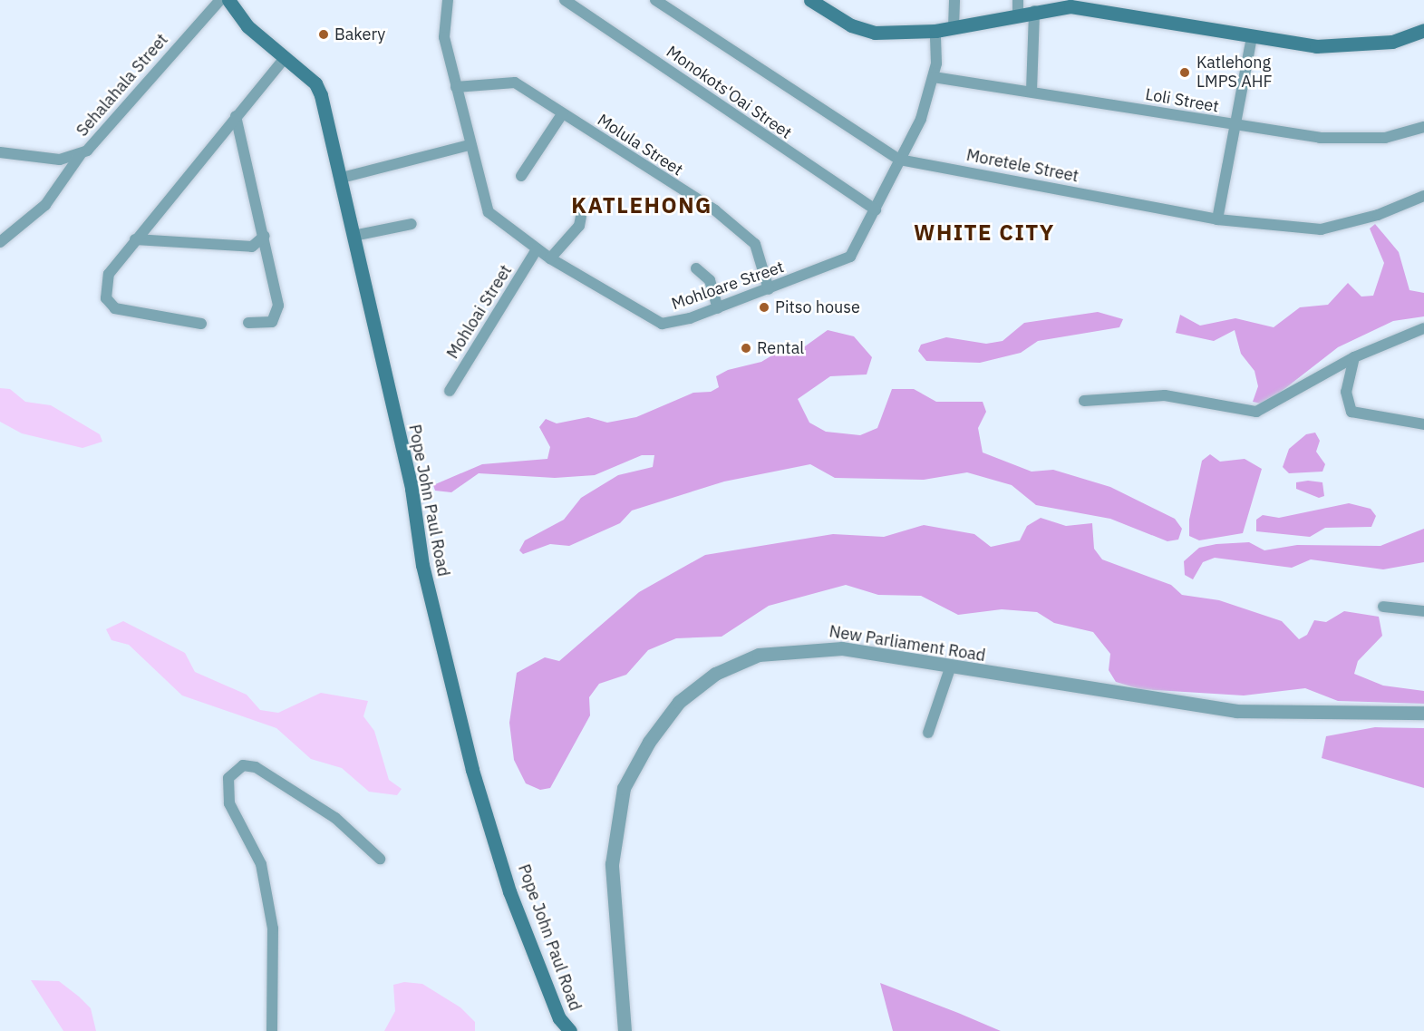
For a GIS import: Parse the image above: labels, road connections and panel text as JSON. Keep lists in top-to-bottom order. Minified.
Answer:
{"streets":{"main road":["Pope John Paul Road"],"street":["Sehalahala Street","Monokots'Oai Street","Loli Street","Molula Street","Moretele Street","Mohloare Street","Mohloai Street","New Parliament Road"]},"crossings":[["Monokots'Oai Street","Mohloare Street"],["Loli Street","Mohloare Street"],["Molula Street","Mohloare Street"],["Moretele Street","Mohloare Street"],["Mohloare Street","Mohloai Street"]],"districts":["KATLEHONG","WHITE CITY"],"places":["Bakery","Katlehong LMPS AHF","Pitso house","Rental"]}
